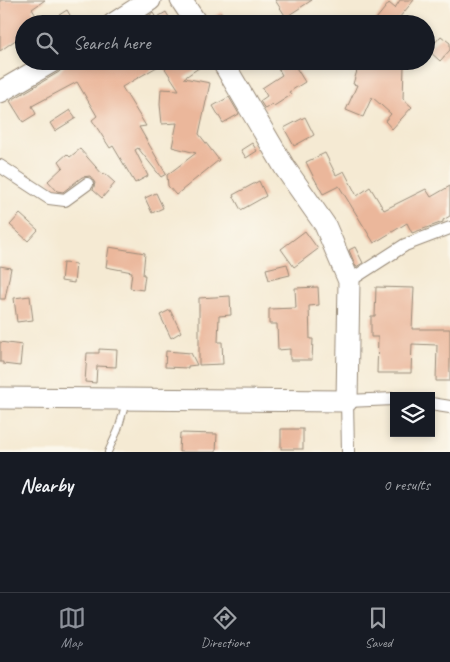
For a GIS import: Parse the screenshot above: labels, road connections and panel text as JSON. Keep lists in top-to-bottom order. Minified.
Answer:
{"page":{"search":"Search here","heading":["Nearby","0 results"],"nav":["Map","Directions","Saved"]}}
